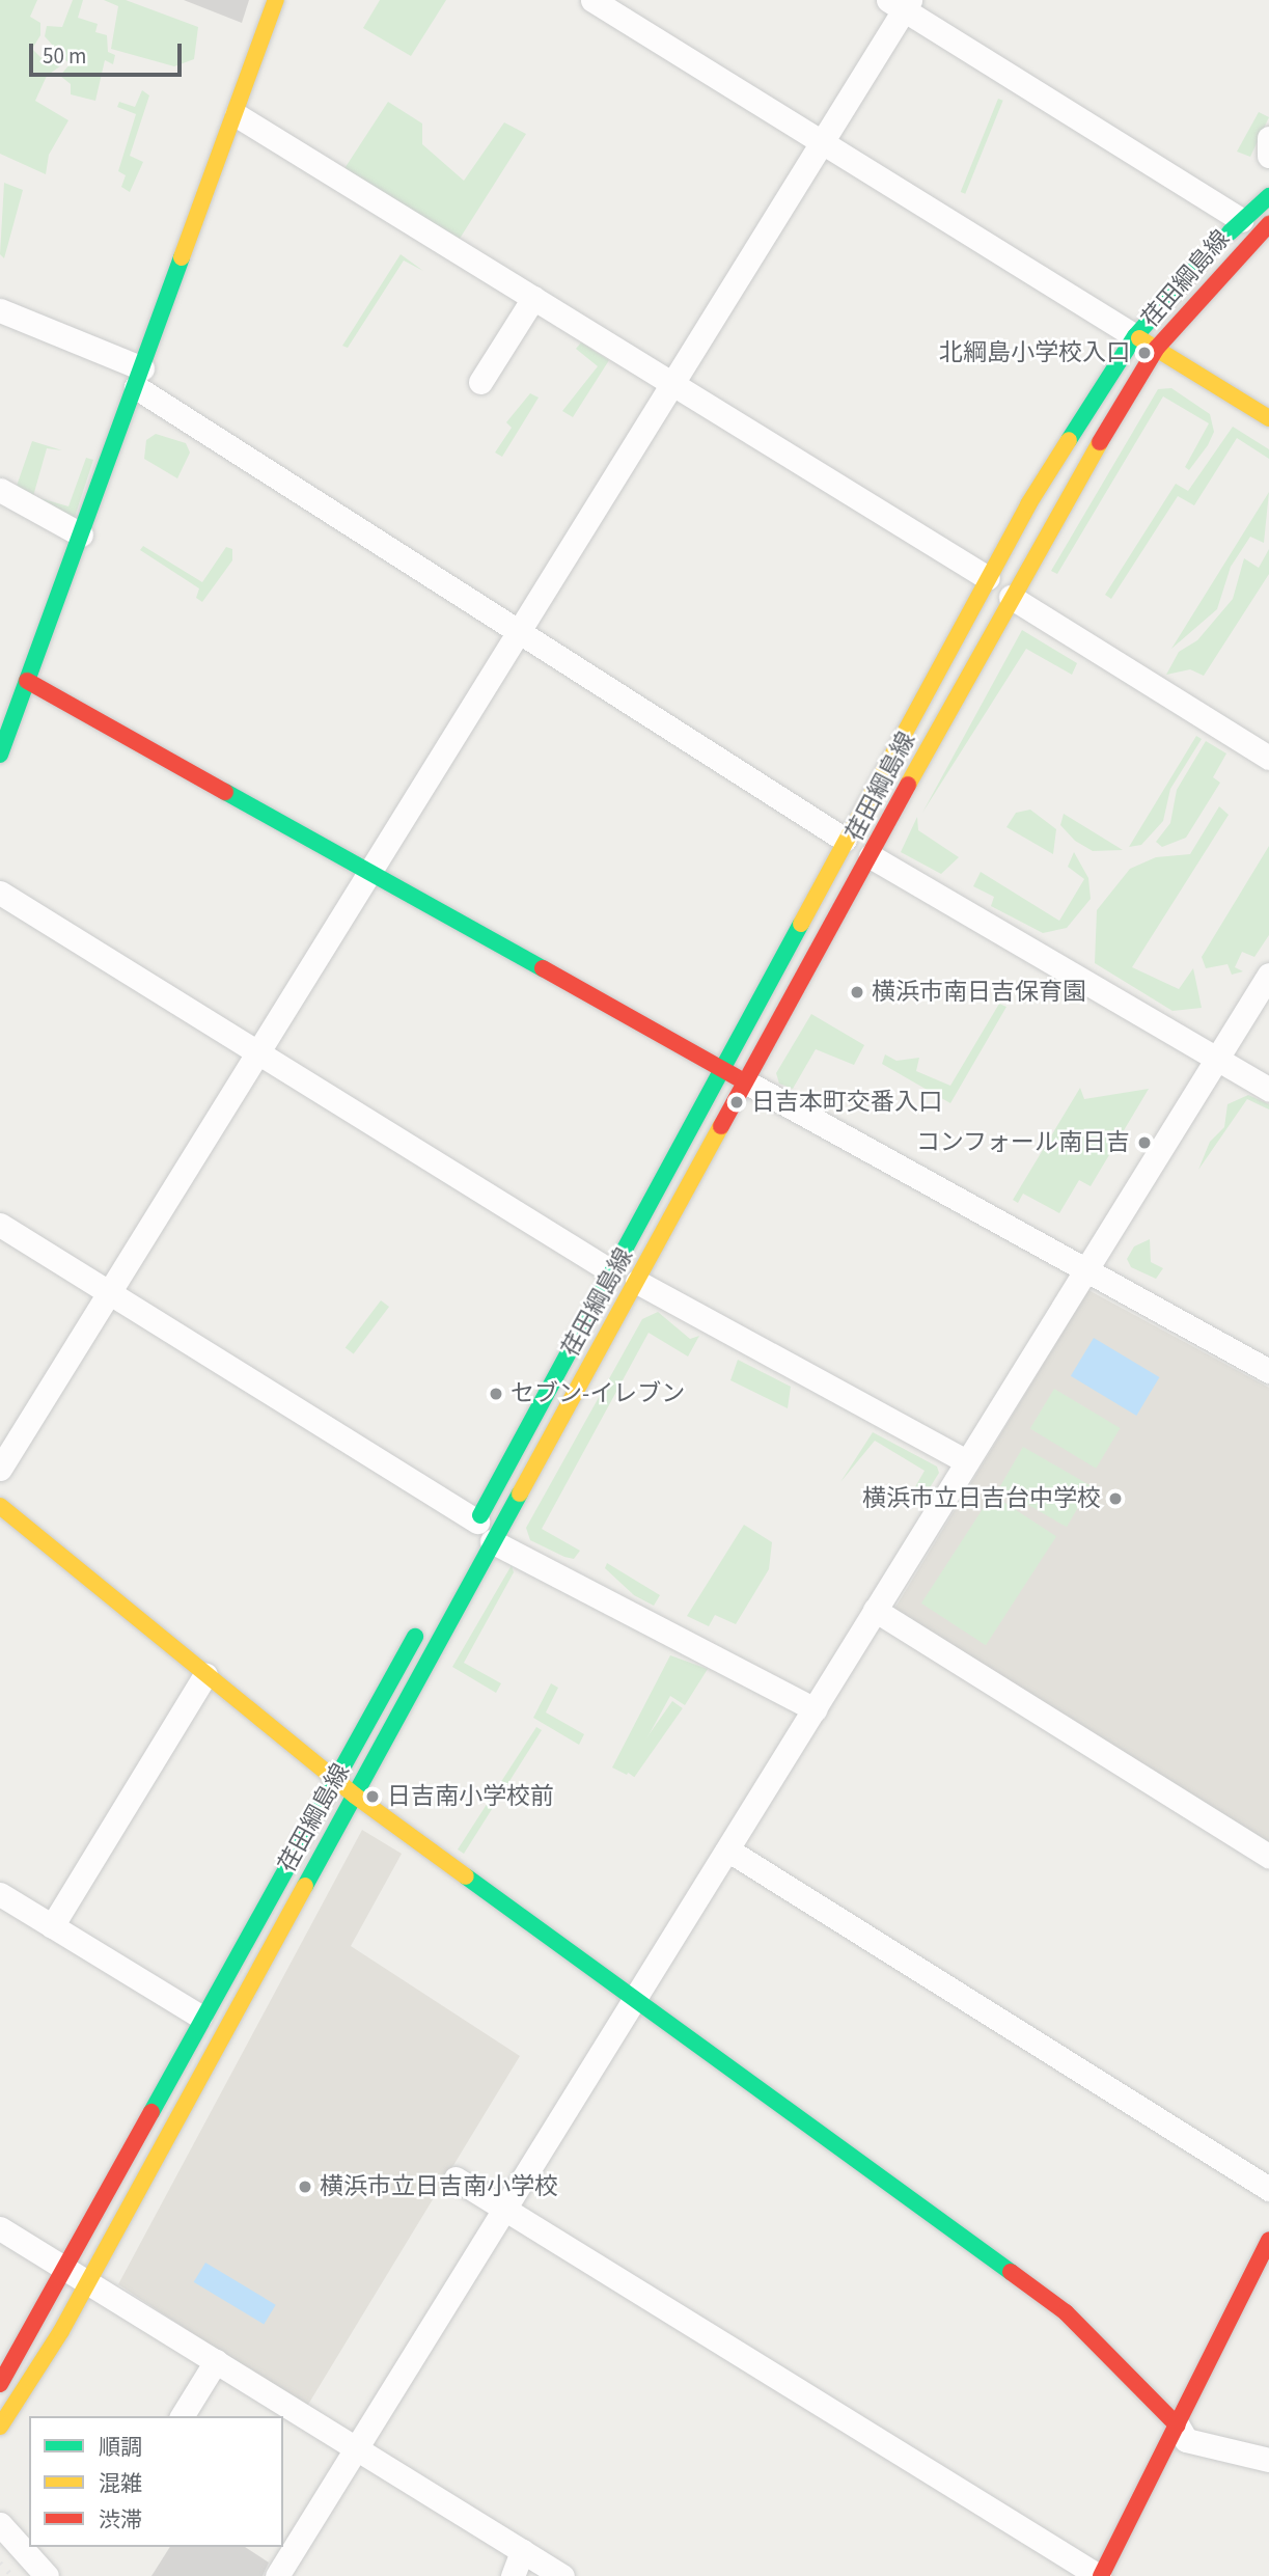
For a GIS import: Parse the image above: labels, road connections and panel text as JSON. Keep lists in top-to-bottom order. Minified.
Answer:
{"streets":{"main road":["荏田綱島線"]},"places":["北綱島小学校入口","横浜市南日吉保育園","日吉本町交番入口","コンフォール南日吉","セブン-イレブン","横浜市立日吉台中学校","日吉南小学校前","横浜市立日吉南小学校"],"legend":["順調","混雑","渋滞"],"scale_bar":"50 m"}
